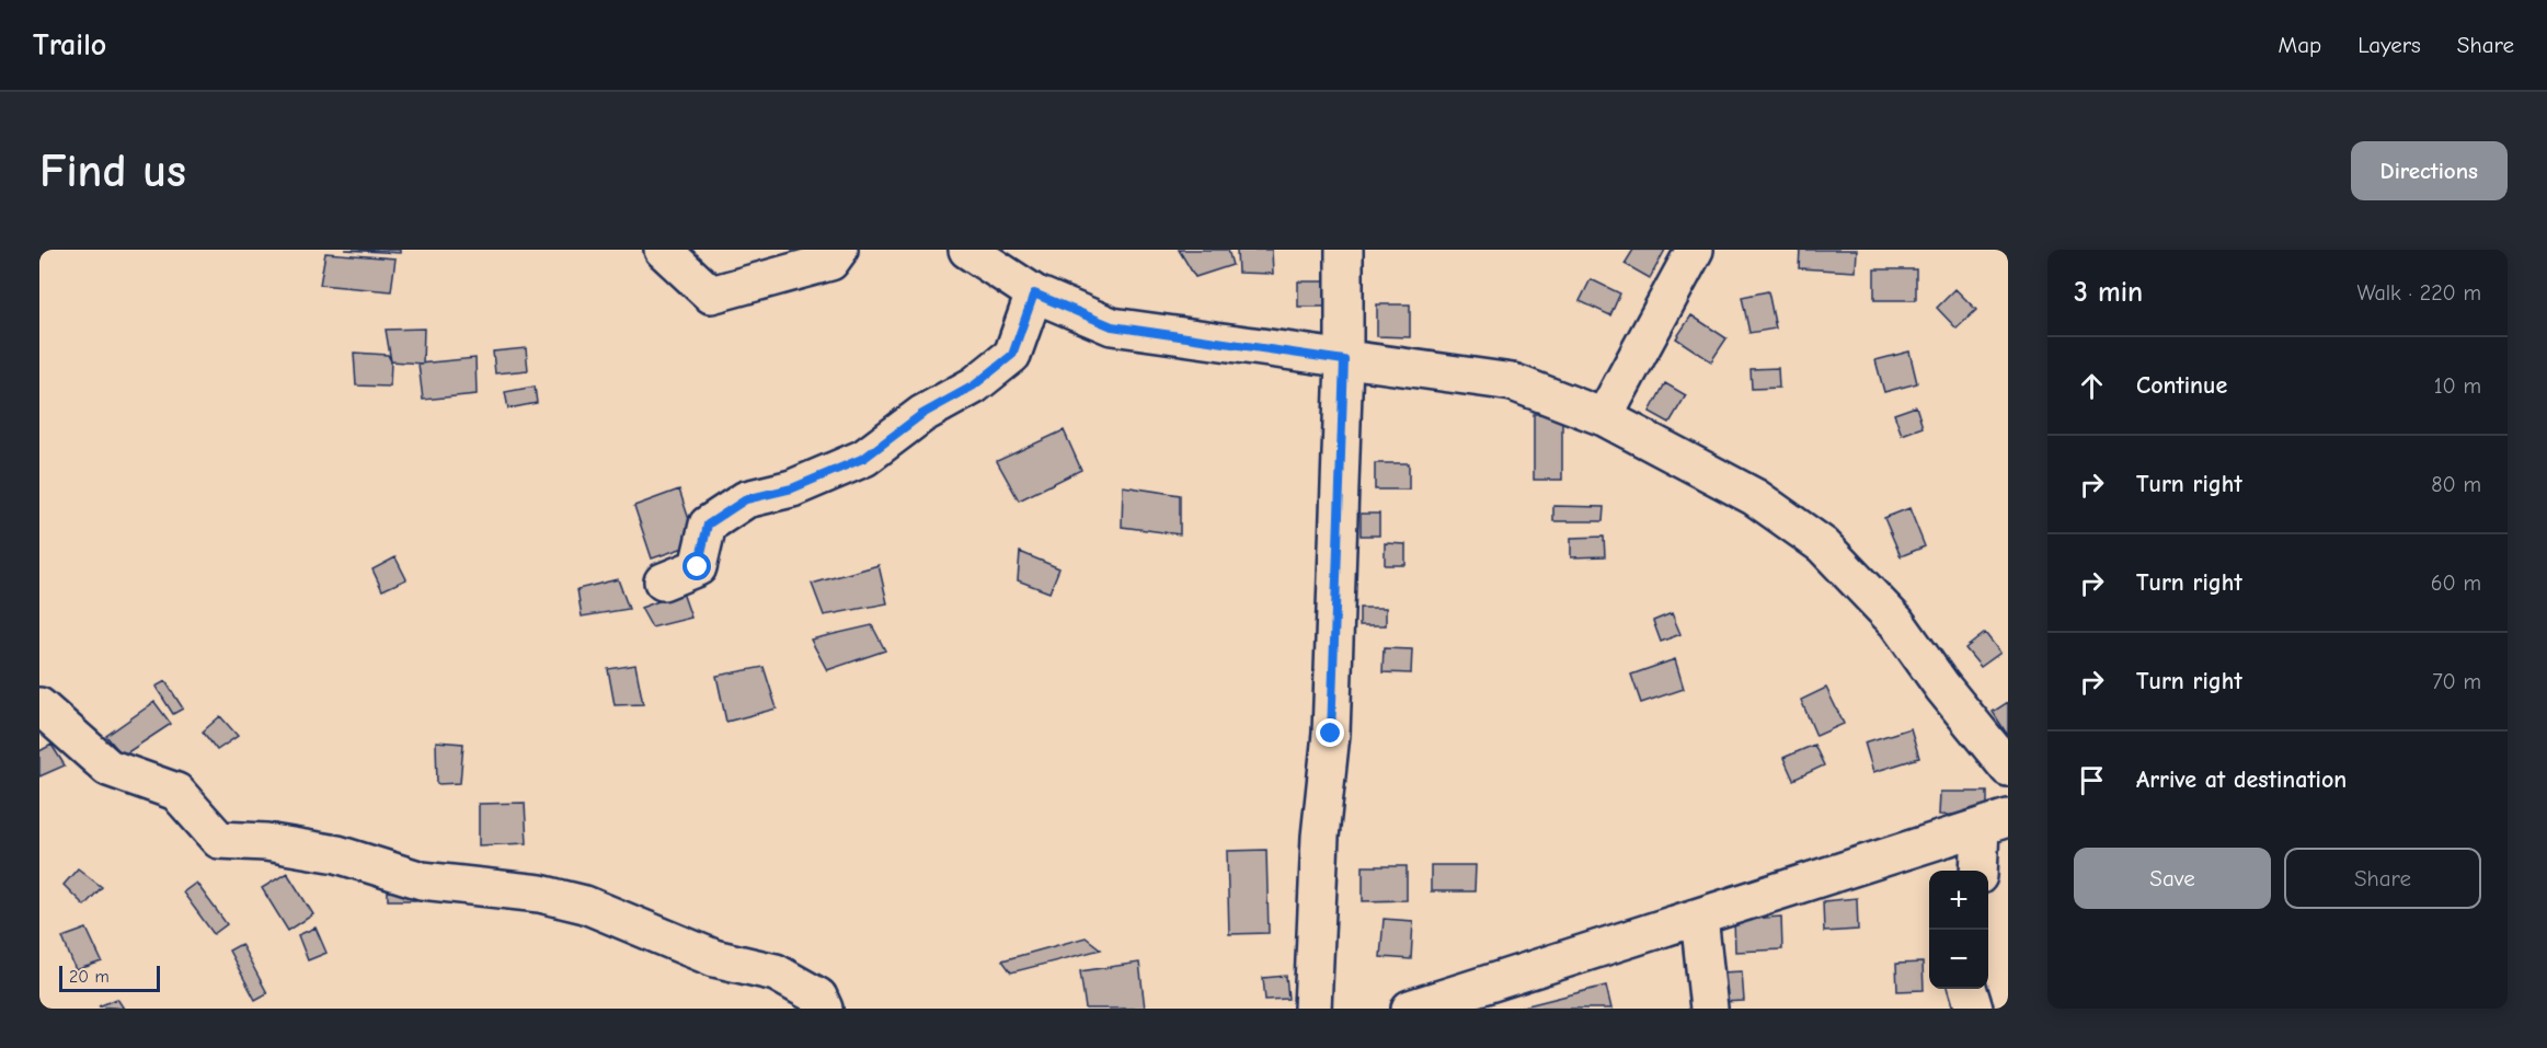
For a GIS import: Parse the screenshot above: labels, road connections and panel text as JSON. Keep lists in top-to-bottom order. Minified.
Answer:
{"scale_bar":"20 m","page":{"header":"Trailo","nav":["Map","Layers","Share"],"buttons":["Directions",["Save","Share"]],"title":"Find us","heading":["3 min","Walk · 220 m"],"list":[["Continue","10 m"],["Turn right","80 m"],["Turn right","60 m"],["Turn right","70 m"],"Arrive at destination"],"map_buttons":["+","−"],"scale":"20 m"}}
